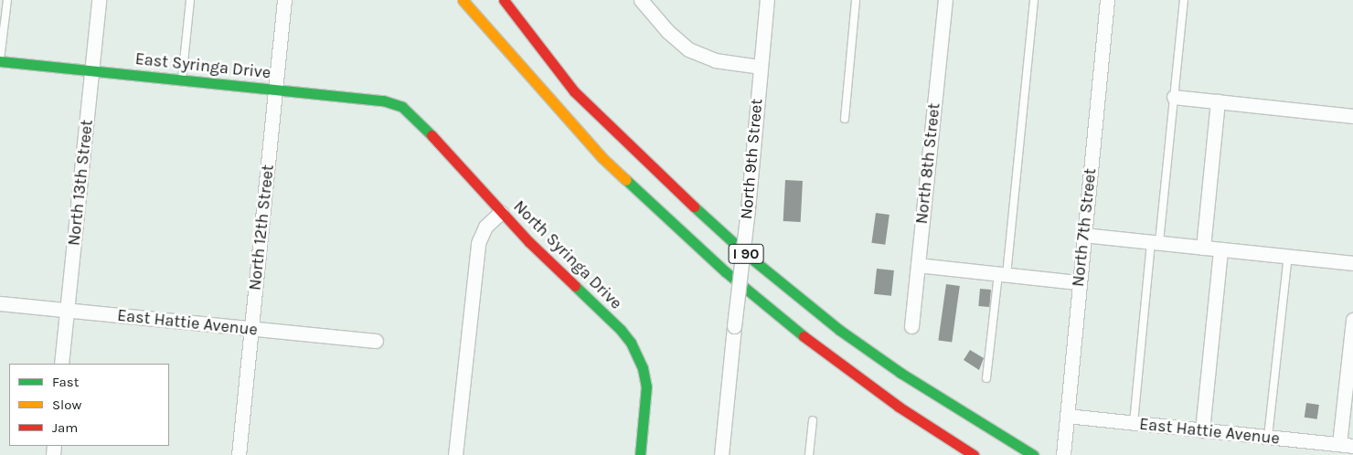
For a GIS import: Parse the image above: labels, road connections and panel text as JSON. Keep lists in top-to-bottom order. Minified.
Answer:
{"streets":{"main road":["East Syringa Drive","I 90","North Syringa Drive"],"street":["North 9th Street","North 8th Street","North 13th Street","North 12th Street","North 7th Street","East Hattie Avenue"]},"crossings":[["East Syringa Drive","North 13th Street"],["East Syringa Drive","North 12th Street"],["East Syringa Drive","North Syringa Drive"],["North 13th Street","East Hattie Avenue"],["North 12th Street","East Hattie Avenue"],["North 7th Street","East Hattie Avenue"]],"legend":["Fast","Slow","Jam"]}
